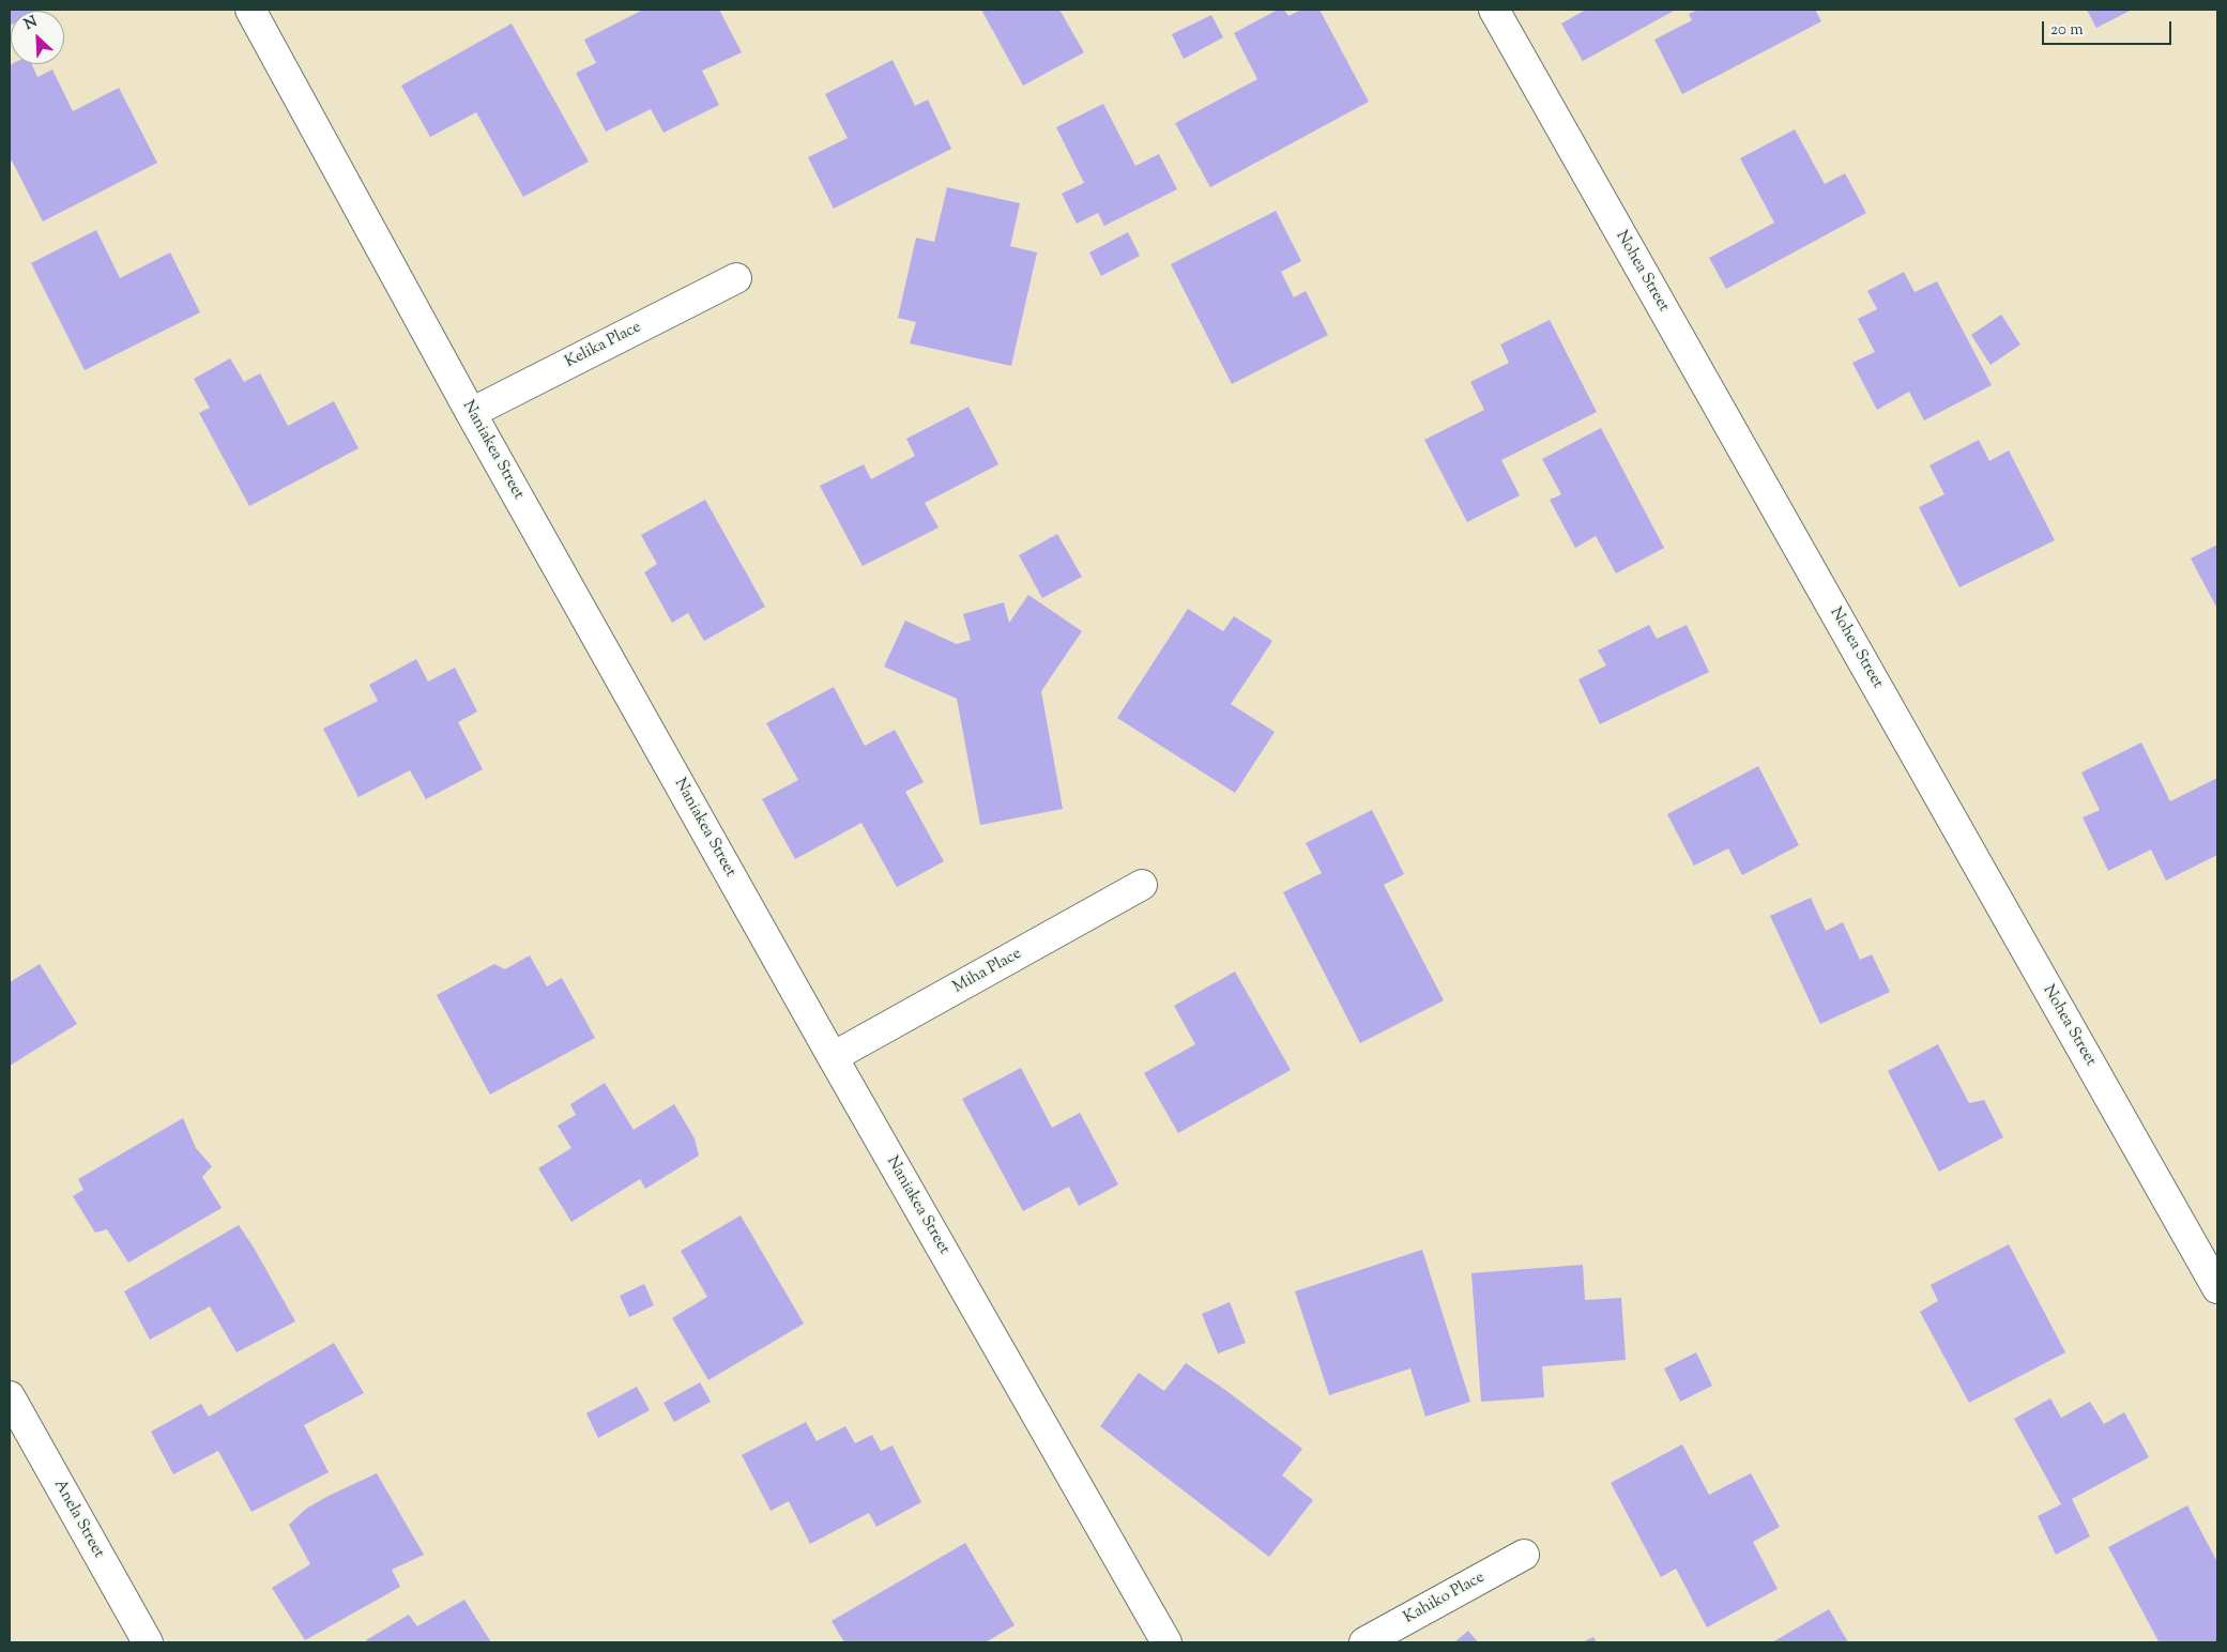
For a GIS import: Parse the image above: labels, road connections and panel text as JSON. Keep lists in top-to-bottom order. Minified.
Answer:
{"streets":{"street":["Nohea Street","Kelika Place","Naniakea Street","Miha Place","Anela Street","Kahiko Place"]},"crossings":[["Kelika Place","Naniakea Street"],["Naniakea Street","Miha Place"]],"scale_bar":"20 m","north":"top left"}
